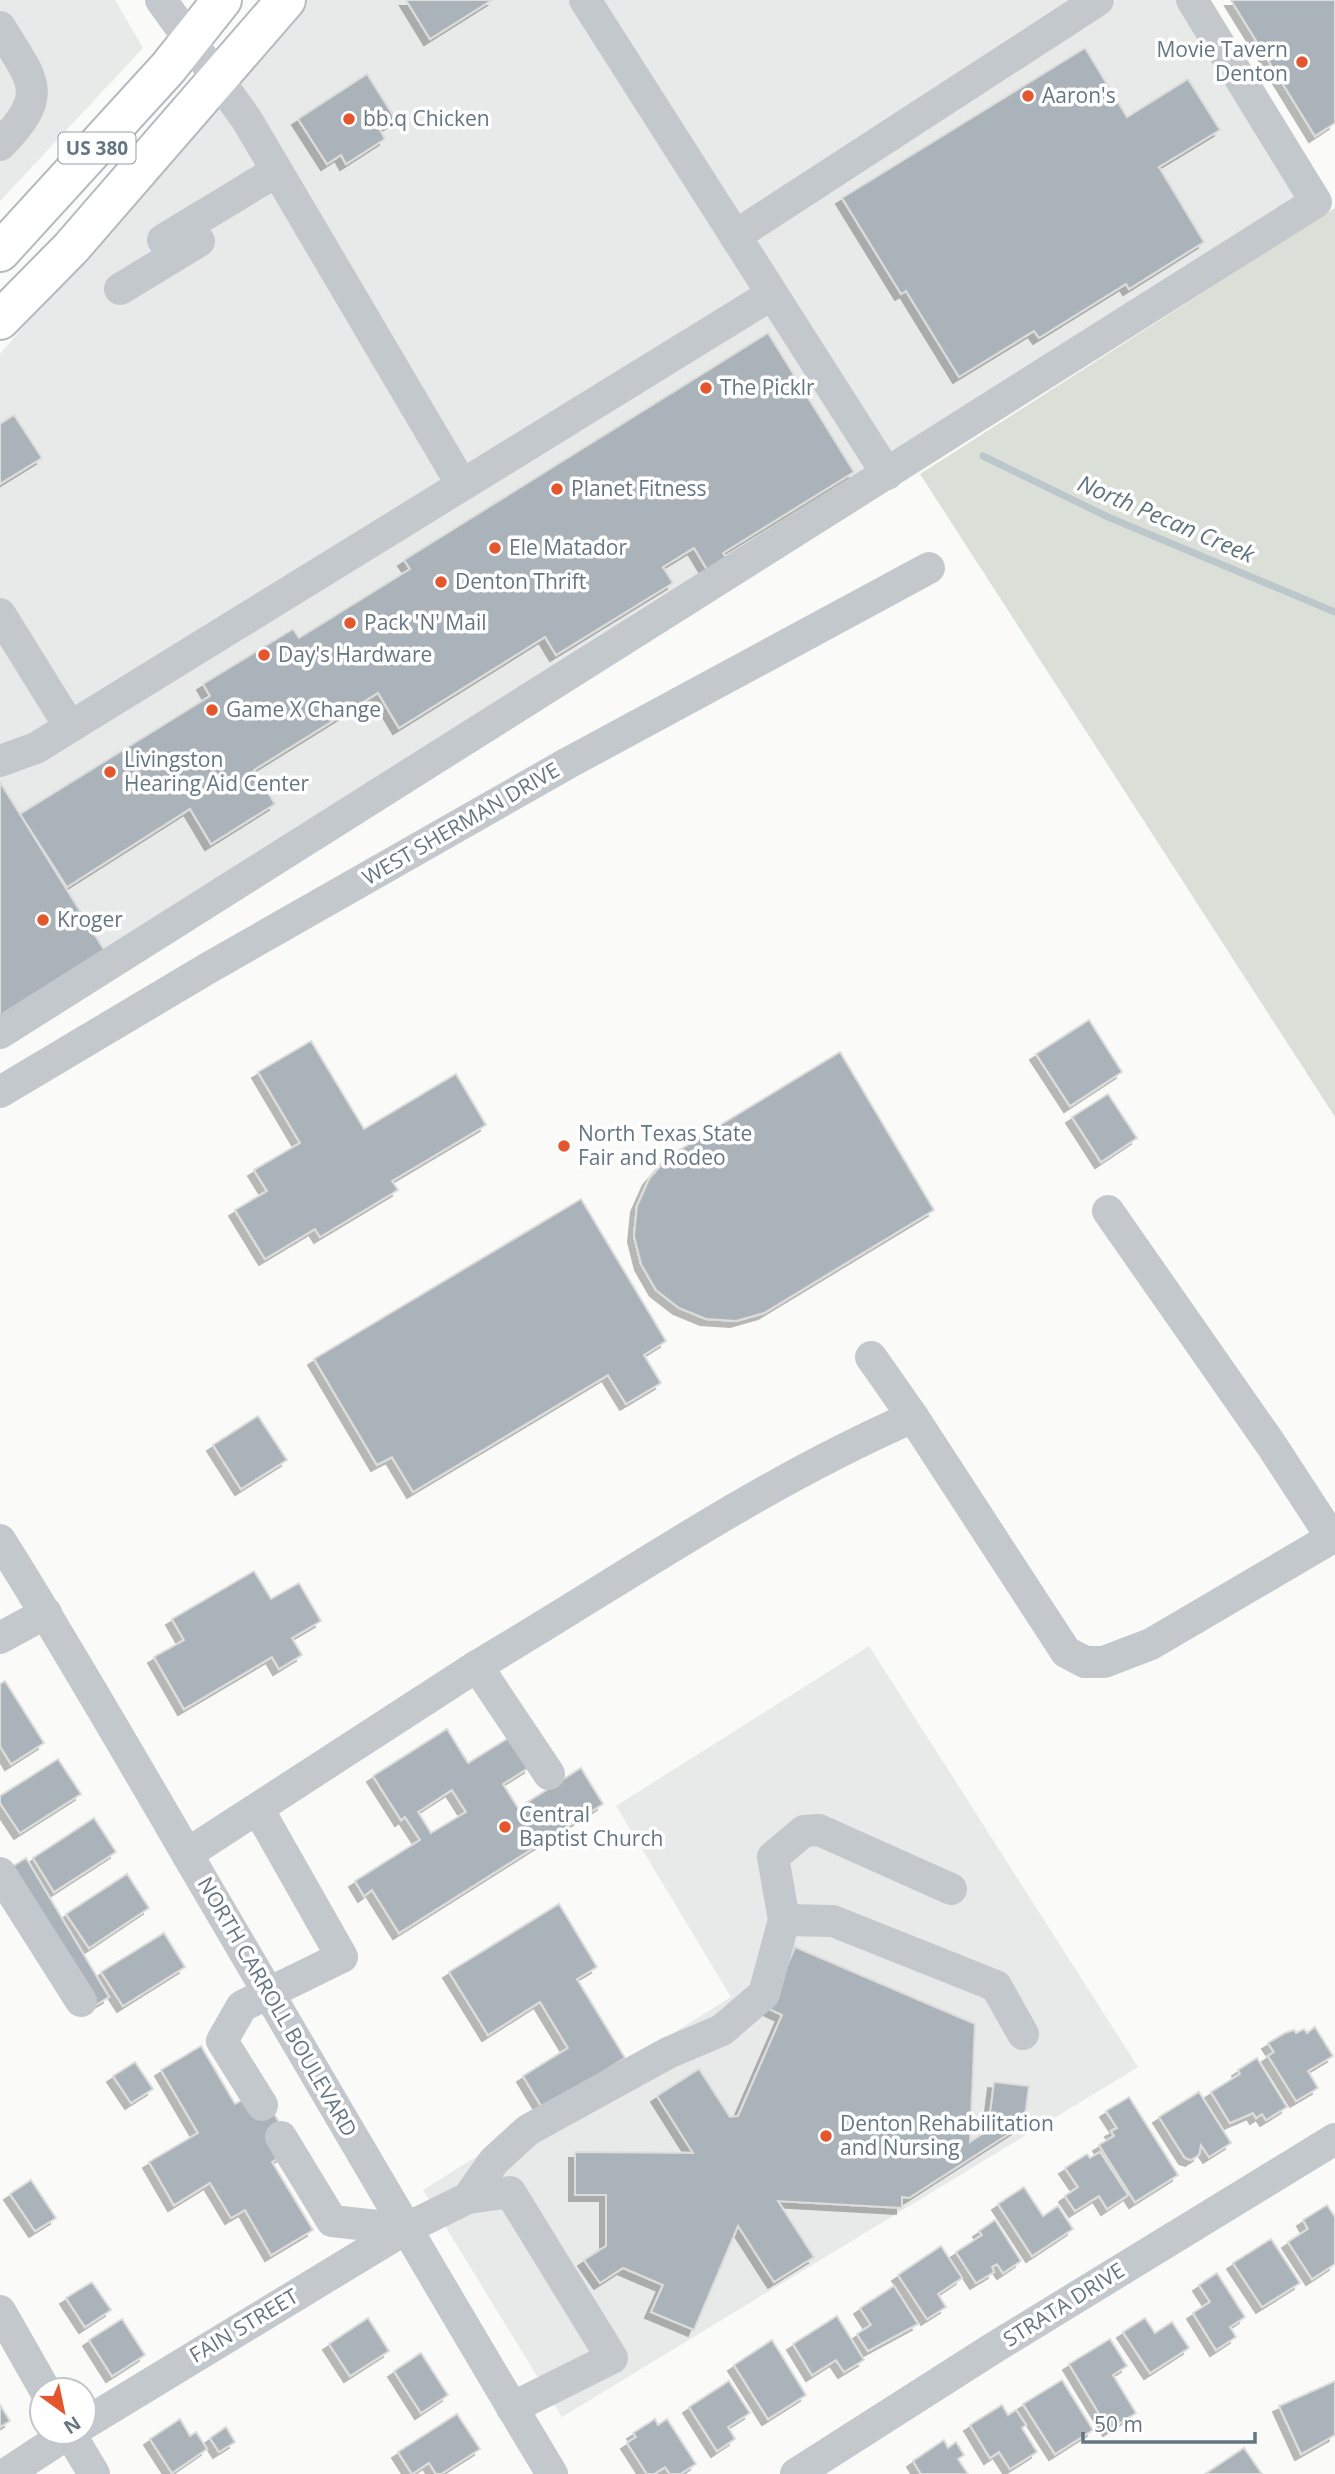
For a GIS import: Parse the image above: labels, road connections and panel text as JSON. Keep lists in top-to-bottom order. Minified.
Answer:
{"streets":{"main road":["US 380"],"street":["WEST SHERMAN DRIVE","NORTH CARROLL BOULEVARD","STRATA DRIVE","FAIN STREET"]},"crossings":[["NORTH CARROLL BOULEVARD","FAIN STREET"]],"water":["North Pecan Creek"],"places":["Movie Tavern Denton","Aaron's","bb.q Chicken","The Picklr","Planet Fitness","Ele Matador","Denton Thrift","Pack 'N' Mail","Day's Hardware","Game X Change","Livingston Hearing Aid Center","Kroger","North Texas State Fair and Rodeo","Central Baptist Church","Denton Rehabilitation and Nursing"],"scale_bar":"50 m","north":"bottom right"}
